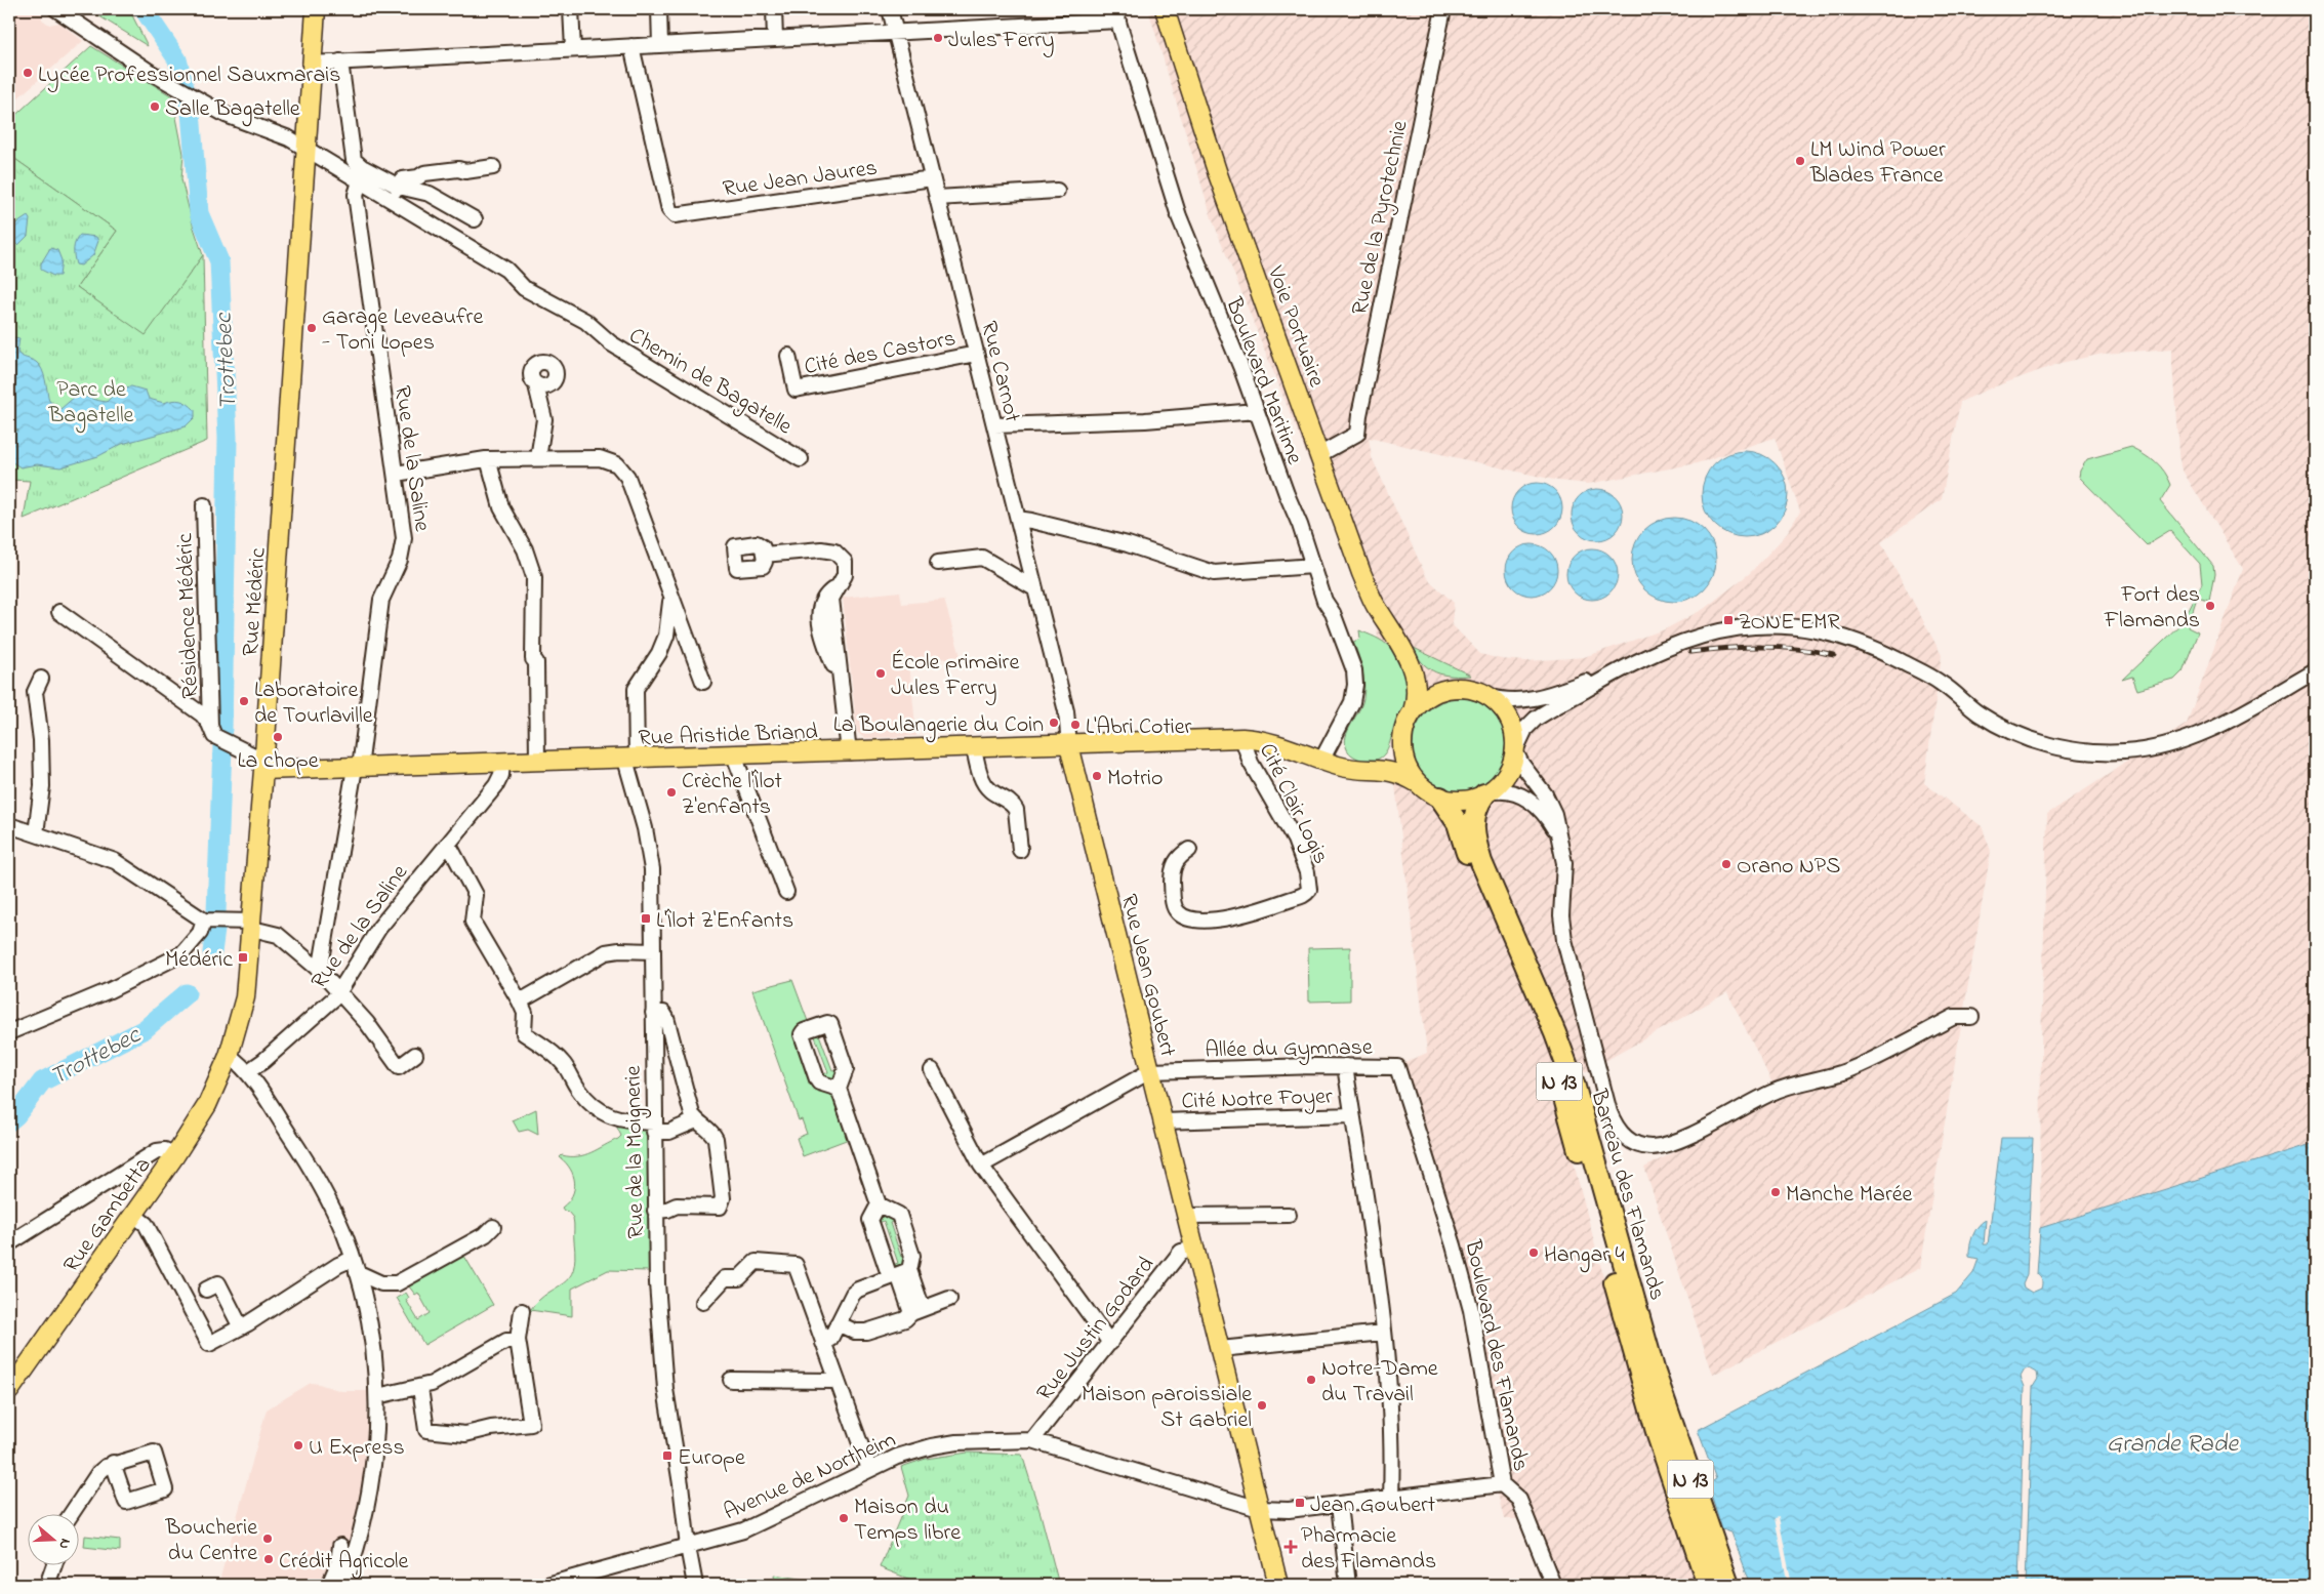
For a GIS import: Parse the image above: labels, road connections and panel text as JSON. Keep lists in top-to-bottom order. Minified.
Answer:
{"streets":{"highway":["N 13","Barreau des Flamands"],"main road":["Voie Portuaire","Rue Médéric","Rue Aristide Briand","Rue Jean Goubert","Rue Gambetta"],"street":["Rue Jean Jaures","Rue de la Pyrotechnie","Cité des Castors","Rue Carnot","Chemin de Bagatelle","Boulevard Maritime","Rue de la Saline","Résidence Médéric","Cité Clair Logis","Allée du Gymnase","Cité Notre Foyer","Rue de la Moignerie","Rue Justin Godard","Boulevard des Flamands","Avenue de Northeim"]},"crossings":[["Rue Jean Jaures","Rue Carnot"],["Rue de la Pyrotechnie","Voie Portuaire"],["Voie Portuaire","Rue Aristide Briand"],["Voie Portuaire","Barreau des Flamands"],["Cité des Castors","Rue Carnot"],["Rue Carnot","Rue Aristide Briand"],["Rue Carnot","Rue Jean Goubert"],["Chemin de Bagatelle","Rue de la Saline"],["Chemin de Bagatelle","Rue Médéric"],["Boulevard Maritime","Rue Aristide Briand"],["Rue de la Saline","Rue Aristide Briand"],["Rue Médéric","Résidence Médéric"],["Rue Médéric","Rue Aristide Briand"],["Rue Médéric","Rue Gambetta"],["Résidence Médéric","Rue Aristide Briand"],["Rue Aristide Briand","Cité Clair Logis"],["Rue Aristide Briand","Rue Jean Goubert"],["Rue Aristide Briand","Rue de la Moignerie"],["Rue Aristide Briand","Barreau des Flamands"],["Rue Jean Goubert","Allée du Gymnase"],["Rue Jean Goubert","Cité Notre Foyer"],["Rue Jean Goubert","Rue Justin Godard"],["Rue Jean Goubert","Avenue de Northeim"],["Allée du Gymnase","Boulevard des Flamands"],["Rue de la Moignerie","Avenue de Northeim"],["Rue Justin Godard","Avenue de Northeim"],["Boulevard des Flamands","Avenue de Northeim"]],"water":["Trottebec","Grande Rade"],"parks":["Parc de Bagatelle"],"places":{"other":["Jules Ferry","Lycée Professionnel Sauxmarais","Salle Bagatelle","LM Wind Power Blades France","Garage Leveaufre - Toni Lopes","Fort des Flamands","École primaire Jules Ferry","Laboratoire de Tourlaville","La Boulangerie du Coin","L'Abri Cotier","La chope","Motrio","Crèche l'Îlot Z'enfants","Orano NPS","Manche Marée","Hangar 4","Notre-Dame du Travail","Maison paroissiale St Gabriel","U Express","Maison du Temps libre","Boucherie du Centre","Crédit Agricole"],"transit":["ZONE EMR","L'Îlot Z'Enfants","Médéric","Europe","Jean Goubert"],"health":["Pharmacie des Flamands"]},"north":"right"}
